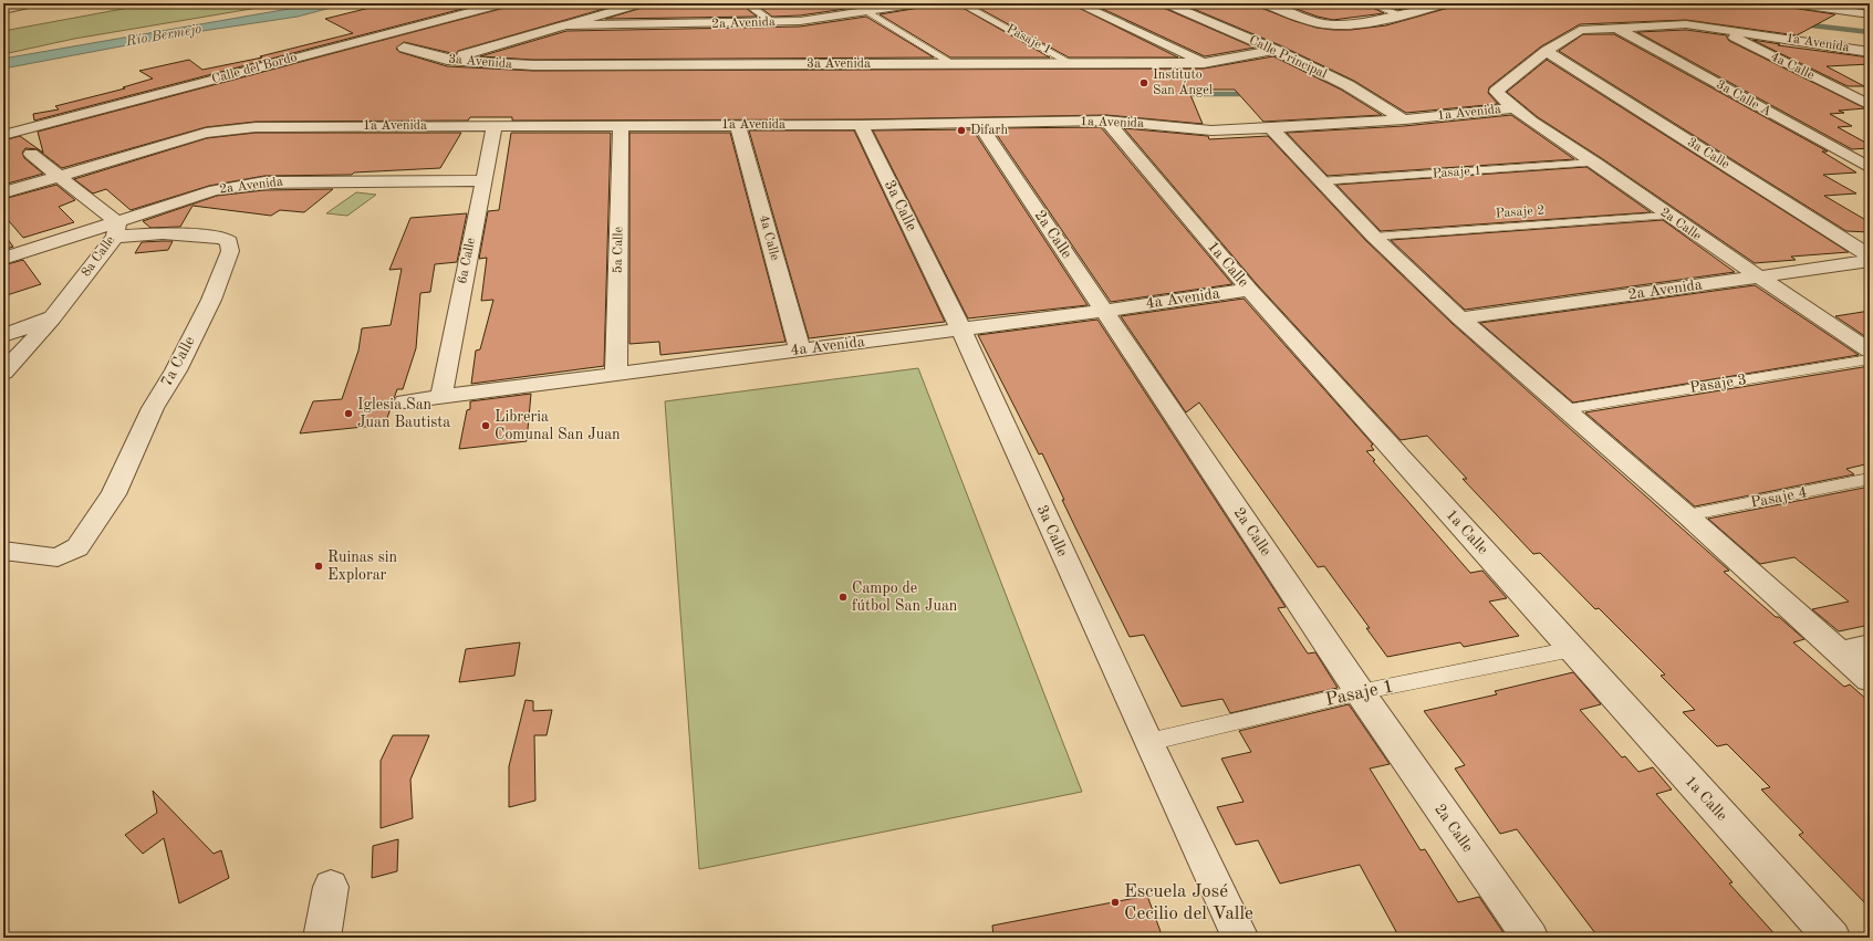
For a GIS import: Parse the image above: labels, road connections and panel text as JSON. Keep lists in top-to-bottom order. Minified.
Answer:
{"streets":{"street":["2a Avenida","1a Avenida","Calle Principal","3a Avenida","4a Calle","Calle del Bordo","3a Calle A","3a Calle","2a Calle","5a Calle","8a Calle","6a Calle","1a Calle","4a Avenida","7a Calle"],"lane":["Pasaje 1","Pasaje 2","Pasaje 3","Pasaje 4"]},"crossings":[["2a Avenida","3a Calle"],["2a Avenida","2a Calle"],["2a Avenida","8a Calle"],["2a Avenida","6a Calle"],["2a Avenida","7a Calle"],["Pasaje 1","3a Avenida"],["Pasaje 1","3a Calle"],["Pasaje 1","2a Calle"],["Pasaje 1","1a Calle"],["1a Avenida","Calle Principal"],["1a Avenida","4a Calle"],["1a Avenida","3a Calle A"],["1a Avenida","3a Calle"],["1a Avenida","2a Calle"],["1a Avenida","5a Calle"],["1a Avenida","8a Calle"],["1a Avenida","6a Calle"],["1a Avenida","1a Calle"],["Calle Principal","3a Avenida"],["4a Calle","4a Avenida"],["3a Calle","4a Avenida"],["Pasaje 2","2a Calle"],["2a Calle","4a Avenida"],["5a Calle","4a Avenida"],["8a Calle","7a Calle"],["6a Calle","4a Avenida"],["1a Calle","4a Avenida"]],"water":["Río Bermejo"],"places":["Instituto San Ángel","Difarh","Iglesia San Juan Bautista","Libreria Comunal San Juan","Ruinas sin Explorar","Campo de fútbol San Juan","Escuela José Cecilio del Valle"]}
